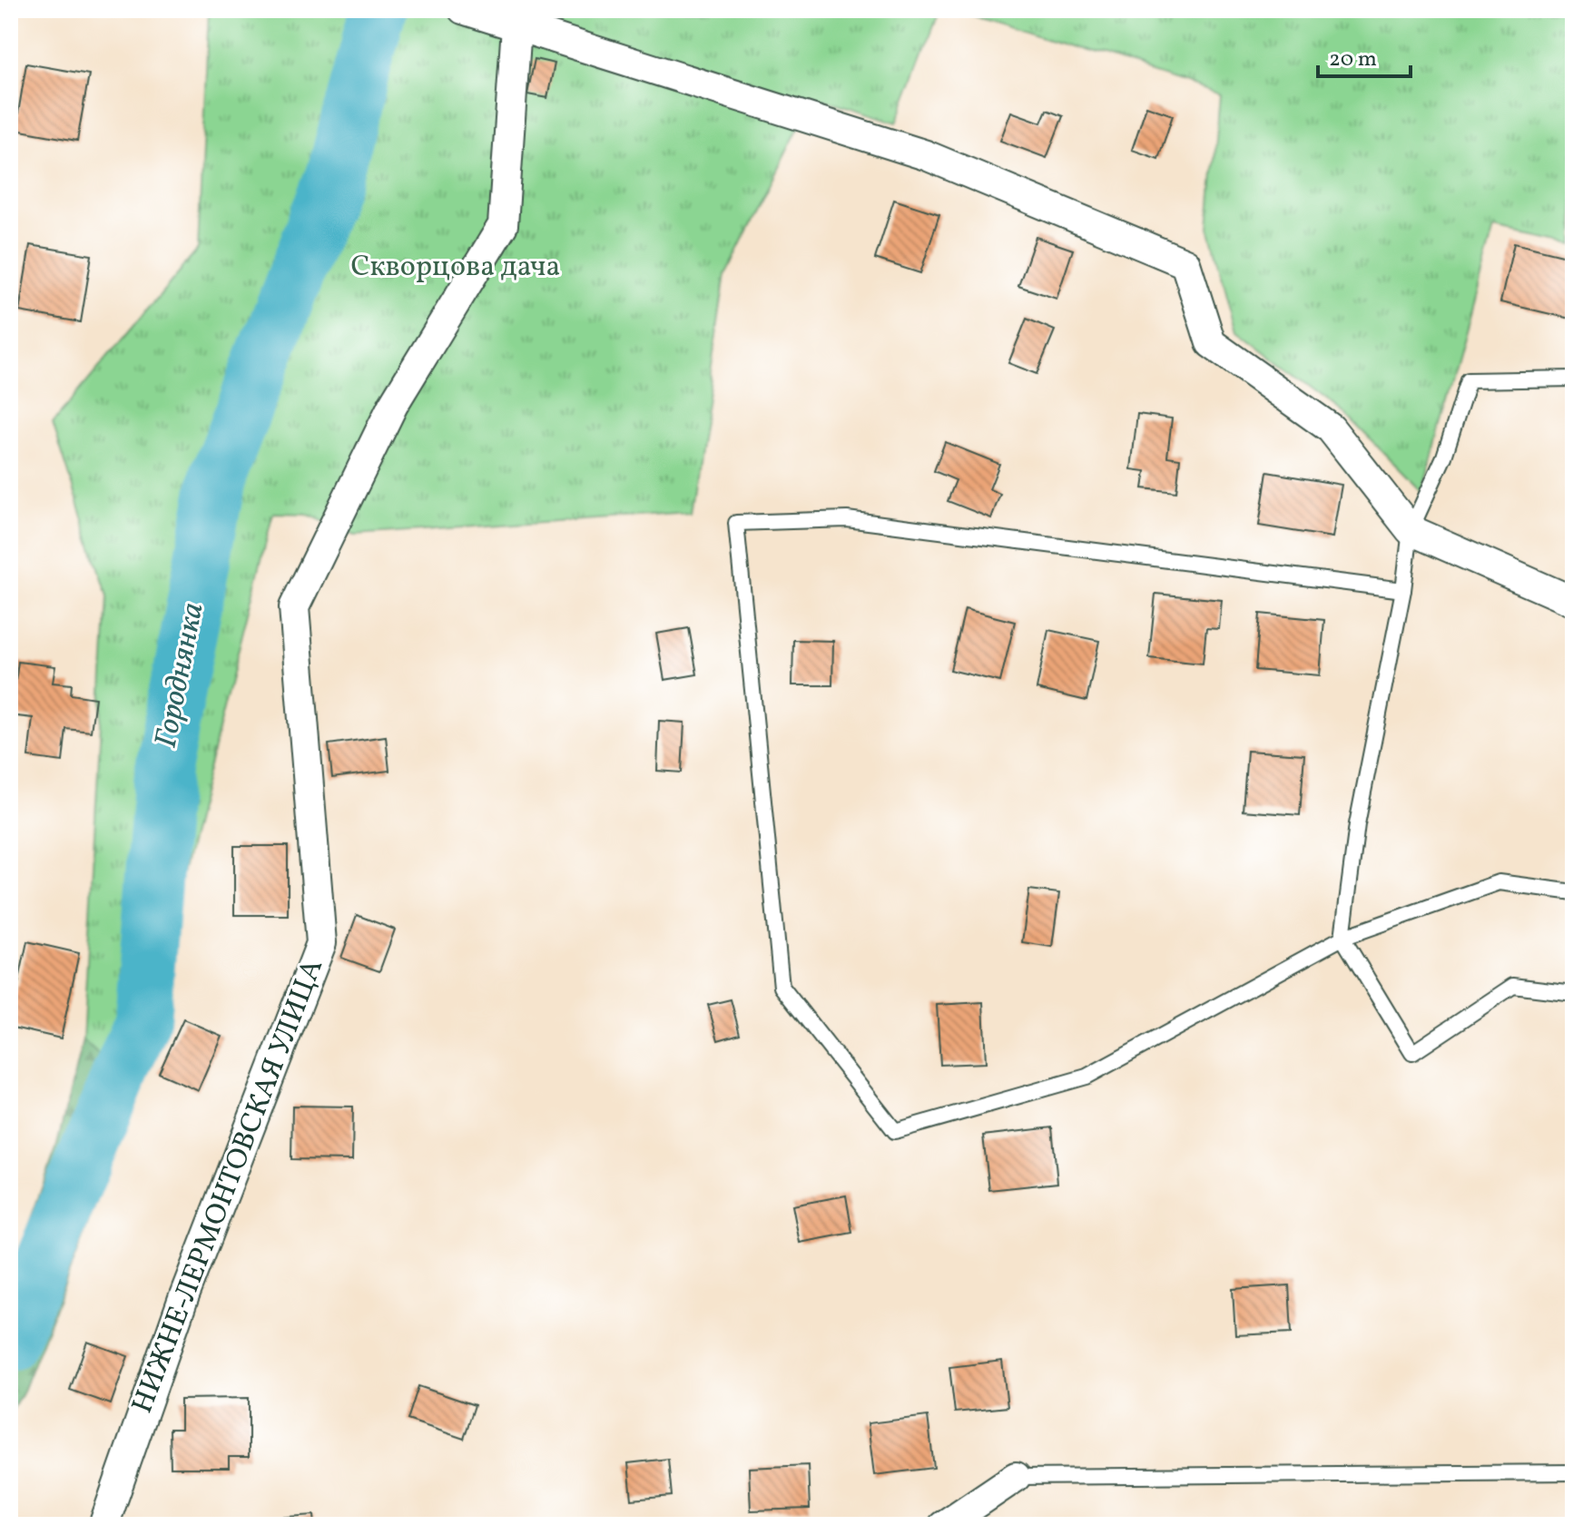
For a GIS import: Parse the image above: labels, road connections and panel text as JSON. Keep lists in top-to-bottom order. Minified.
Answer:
{"streets":{"street":["НИЖНЕ-ЛЕРМОНТОВСКАЯ УЛИЦА"]},"water":["Городнянка"],"parks":["Скворцова дача"],"scale_bar":"20 m"}
